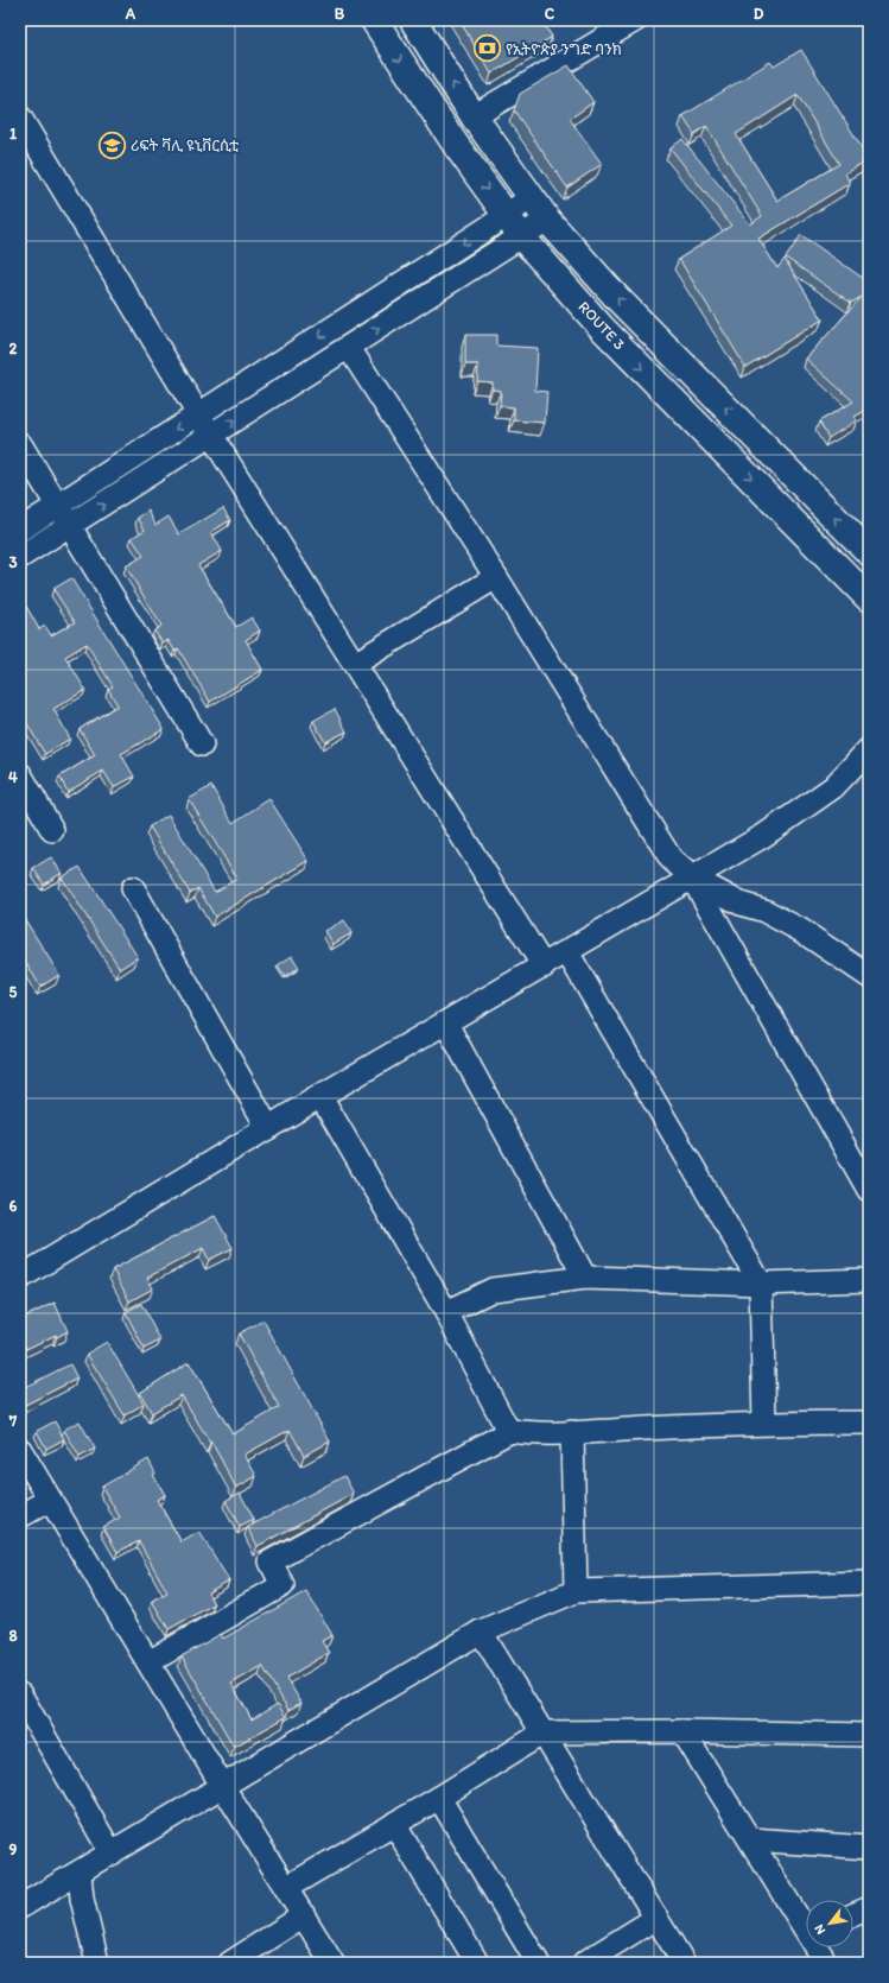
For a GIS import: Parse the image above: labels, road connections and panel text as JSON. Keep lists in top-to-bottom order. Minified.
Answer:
{"streets":{"main road":["ROUTE 3"]},"places":{"bank":["የኢትዮጵያ ንግድ ባንክ"],"school or university":["ሪፍት ቫሊ ዩኒቨርሲቲ"]},"north":"bottom left","grid":{"columns":["A","B","C","D"],"rows":["1","2","3","4","5","6","7","8","9"]}}
